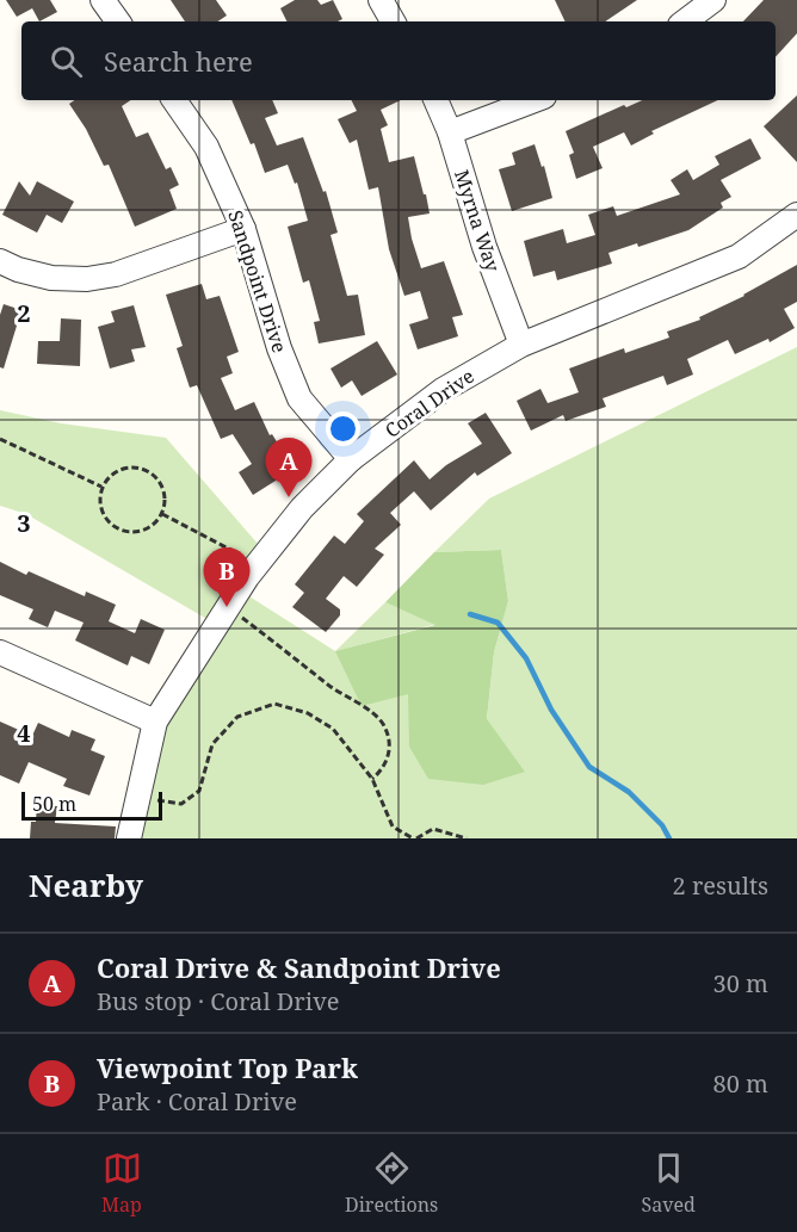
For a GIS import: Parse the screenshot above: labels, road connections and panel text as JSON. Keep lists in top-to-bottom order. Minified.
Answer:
{"streets":{"street":["Myrna Way","Sandpoint Drive","Coral Drive"]},"crossings":[["Myrna Way","Coral Drive"],["Sandpoint Drive","Coral Drive"]],"scale_bar":"50 m","page":{"search":"Search here","pins":["A","B"],"scale":"50 m","heading":["Nearby","2 results"],"list":[{"mark":"A","name":"Coral Drive & Sandpoint Drive","note":"Bus stop · Coral Drive","value":"30 m"},{"mark":"B","name":"Viewpoint Top Park","note":"Park · Coral Drive","value":"80 m"}],"nav":["Map","Directions","Saved"]},"grid":{"rows":["2","3","4"]}}
